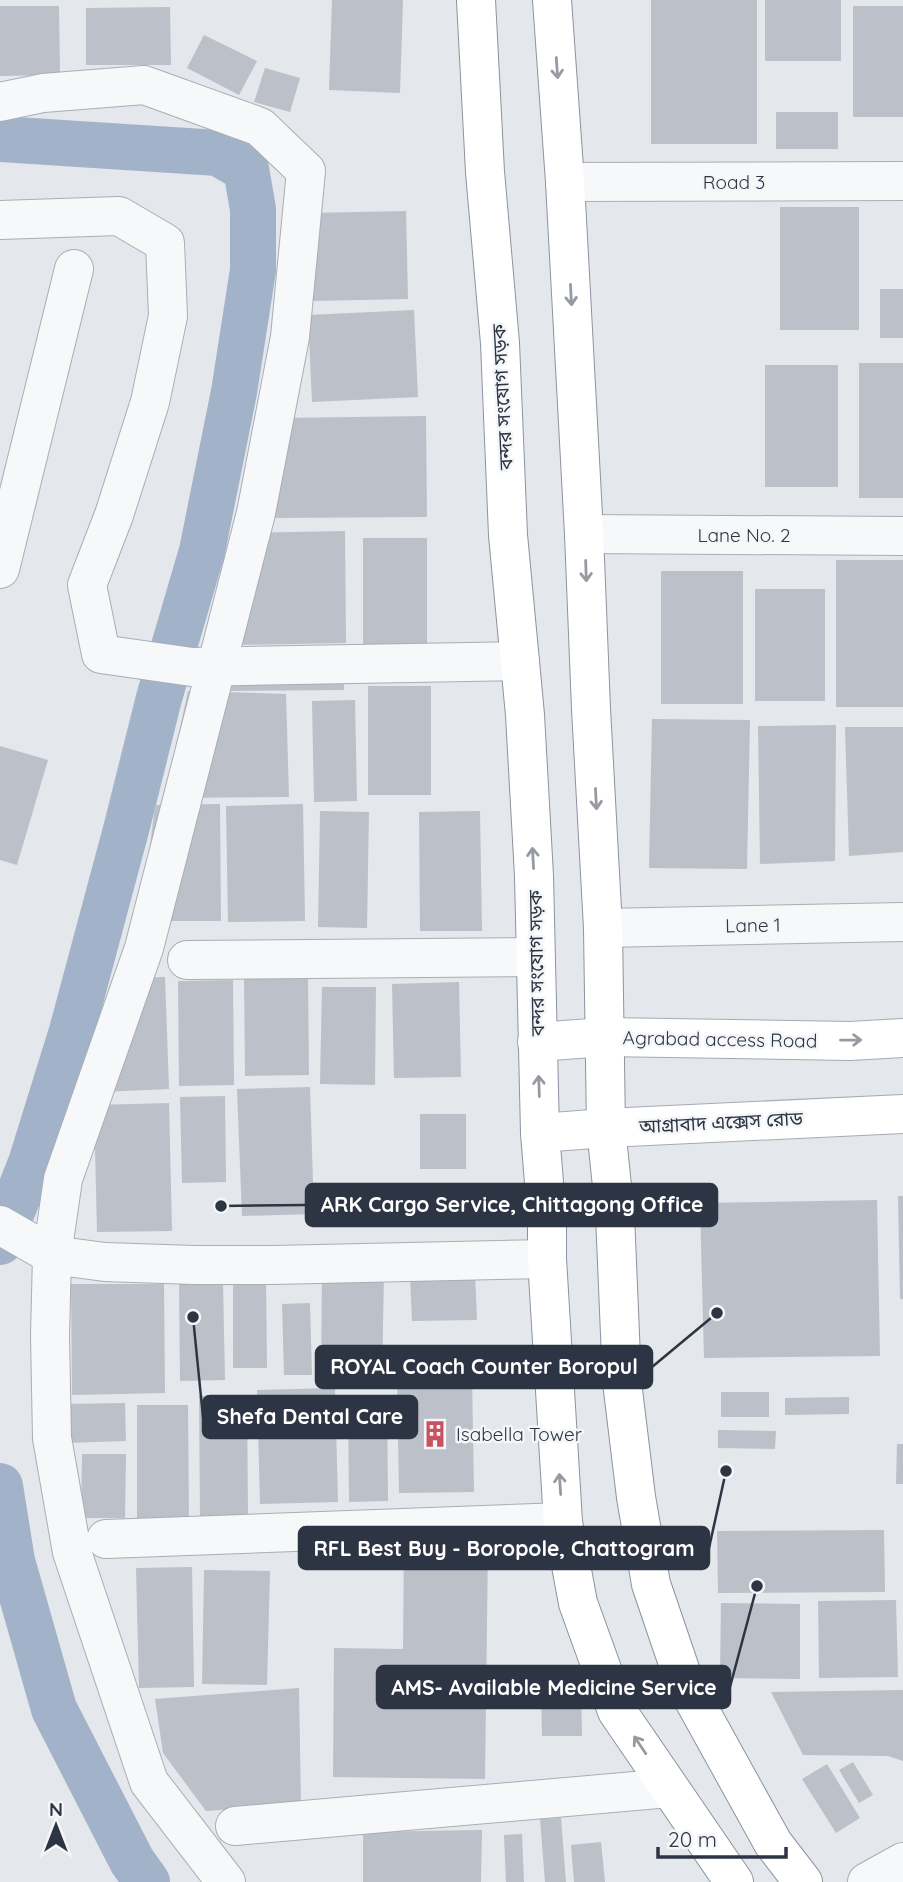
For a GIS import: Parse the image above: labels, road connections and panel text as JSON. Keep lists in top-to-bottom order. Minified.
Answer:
{"streets":{"main road":["বন্দর সংযোগ সড়ক","Agrabad access Road","আগ্রাবাদ এক্সেস রোড"],"street":["Road 3","Lane No. 2","Lane 1"]},"crossings":[["বন্দর সংযোগ সড়ক","Agrabad access Road"],["বন্দর সংযোগ সড়ক","আগ্রাবাদ এক্সেস রোড"]],"one_way":["Agrabad access Road"],"places":{"other":["ARK Cargo Service, Chittagong Office","ROYAL Coach Counter Boropul","Shefa Dental Care","RFL Best Buy - Boropole, Chattogram","AMS- Available Medicine Service"],"building":["Isabella Tower"]},"scale_bar":"20 m","north":"top"}
